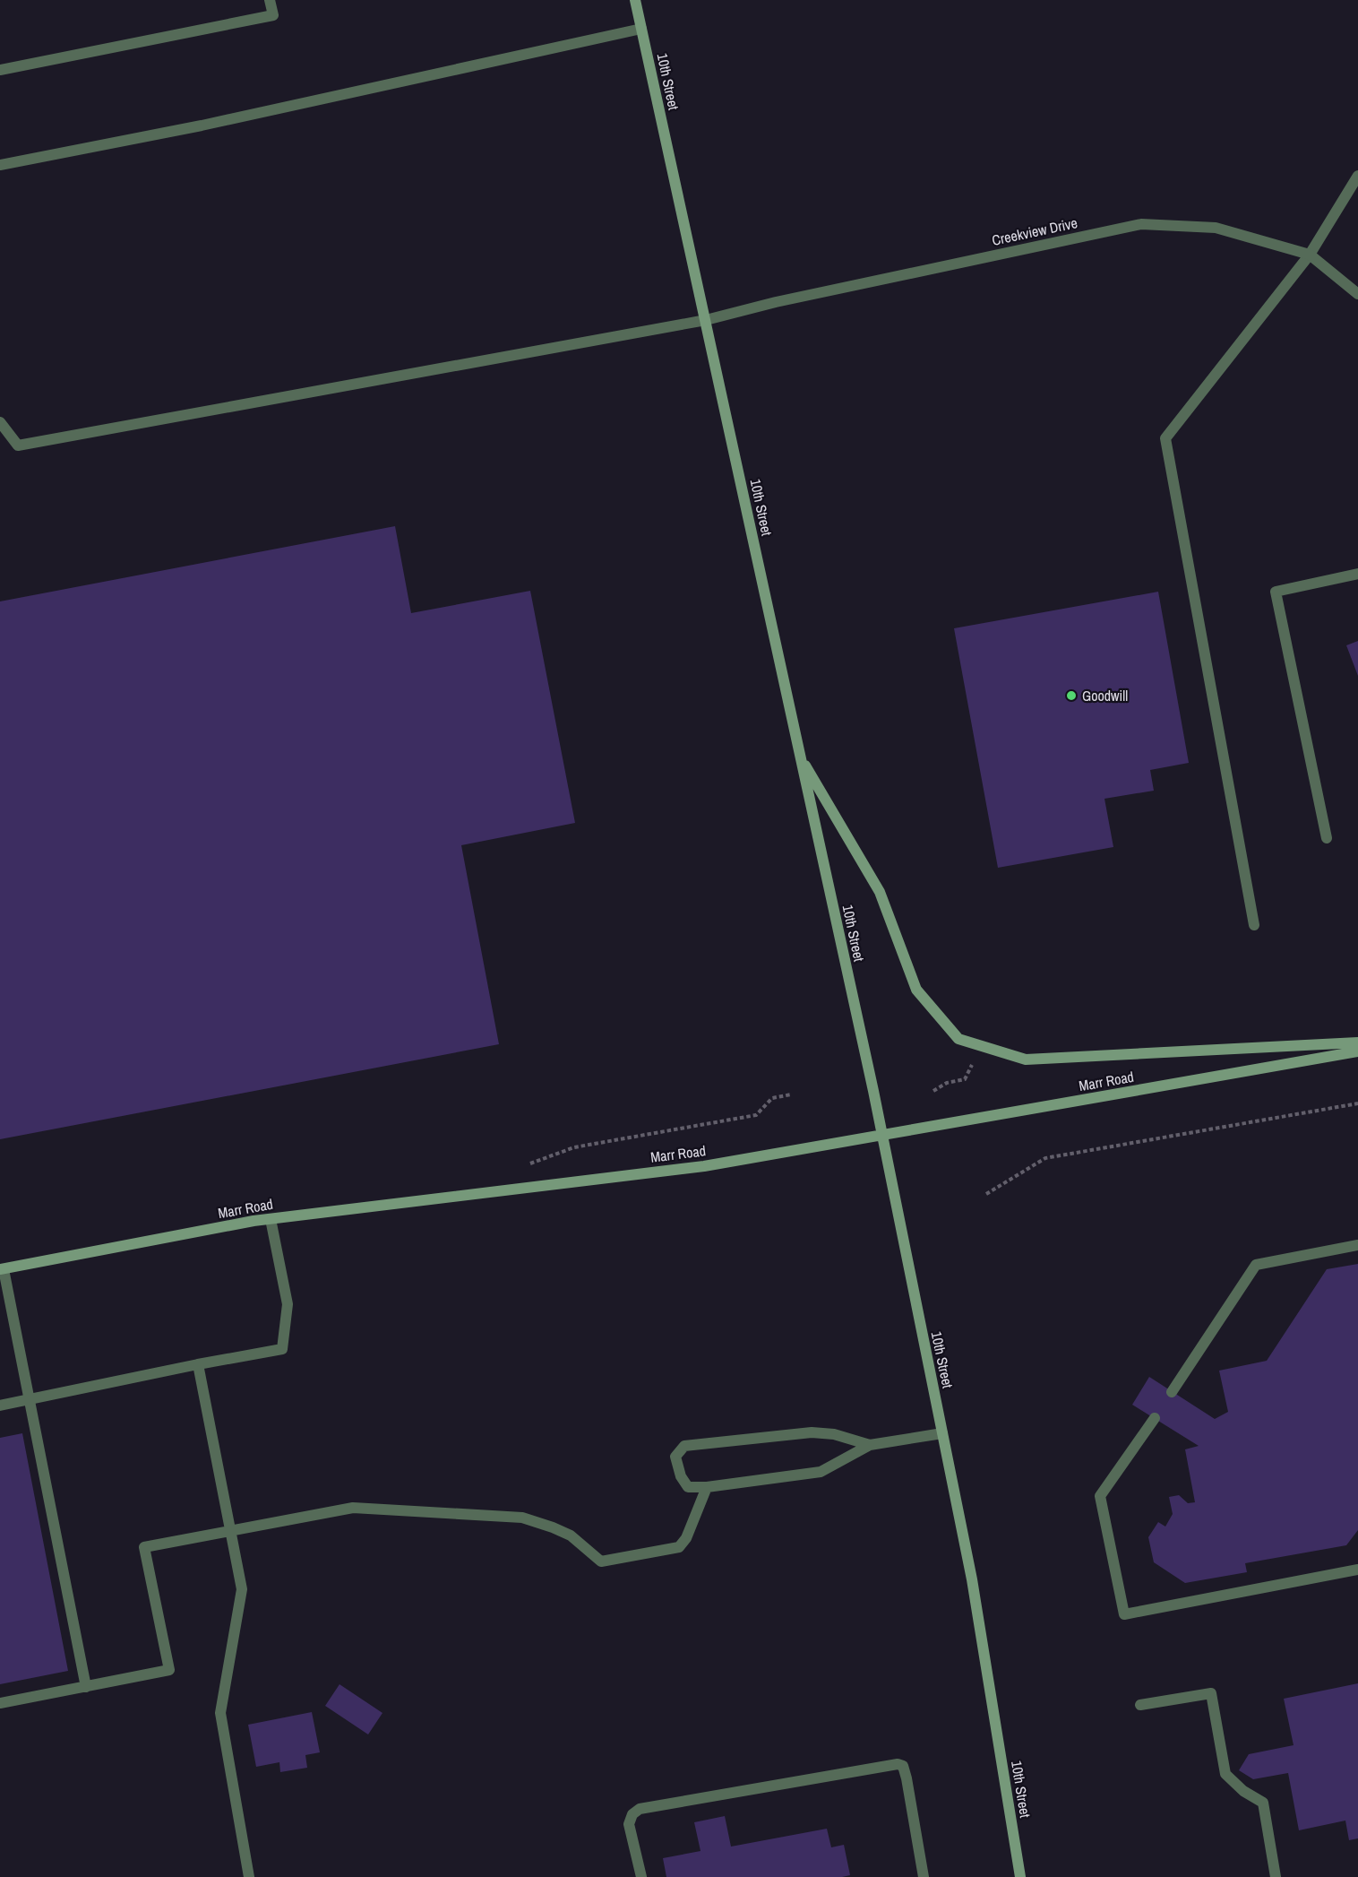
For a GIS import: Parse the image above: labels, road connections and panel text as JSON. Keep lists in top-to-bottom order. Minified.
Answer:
{"streets":{"main road":["10th Street","Marr Road"],"street":["Creekview Drive"]},"crossings":[["10th Street","Creekview Drive"],["10th Street","Marr Road"]],"places":["Goodwill"]}
